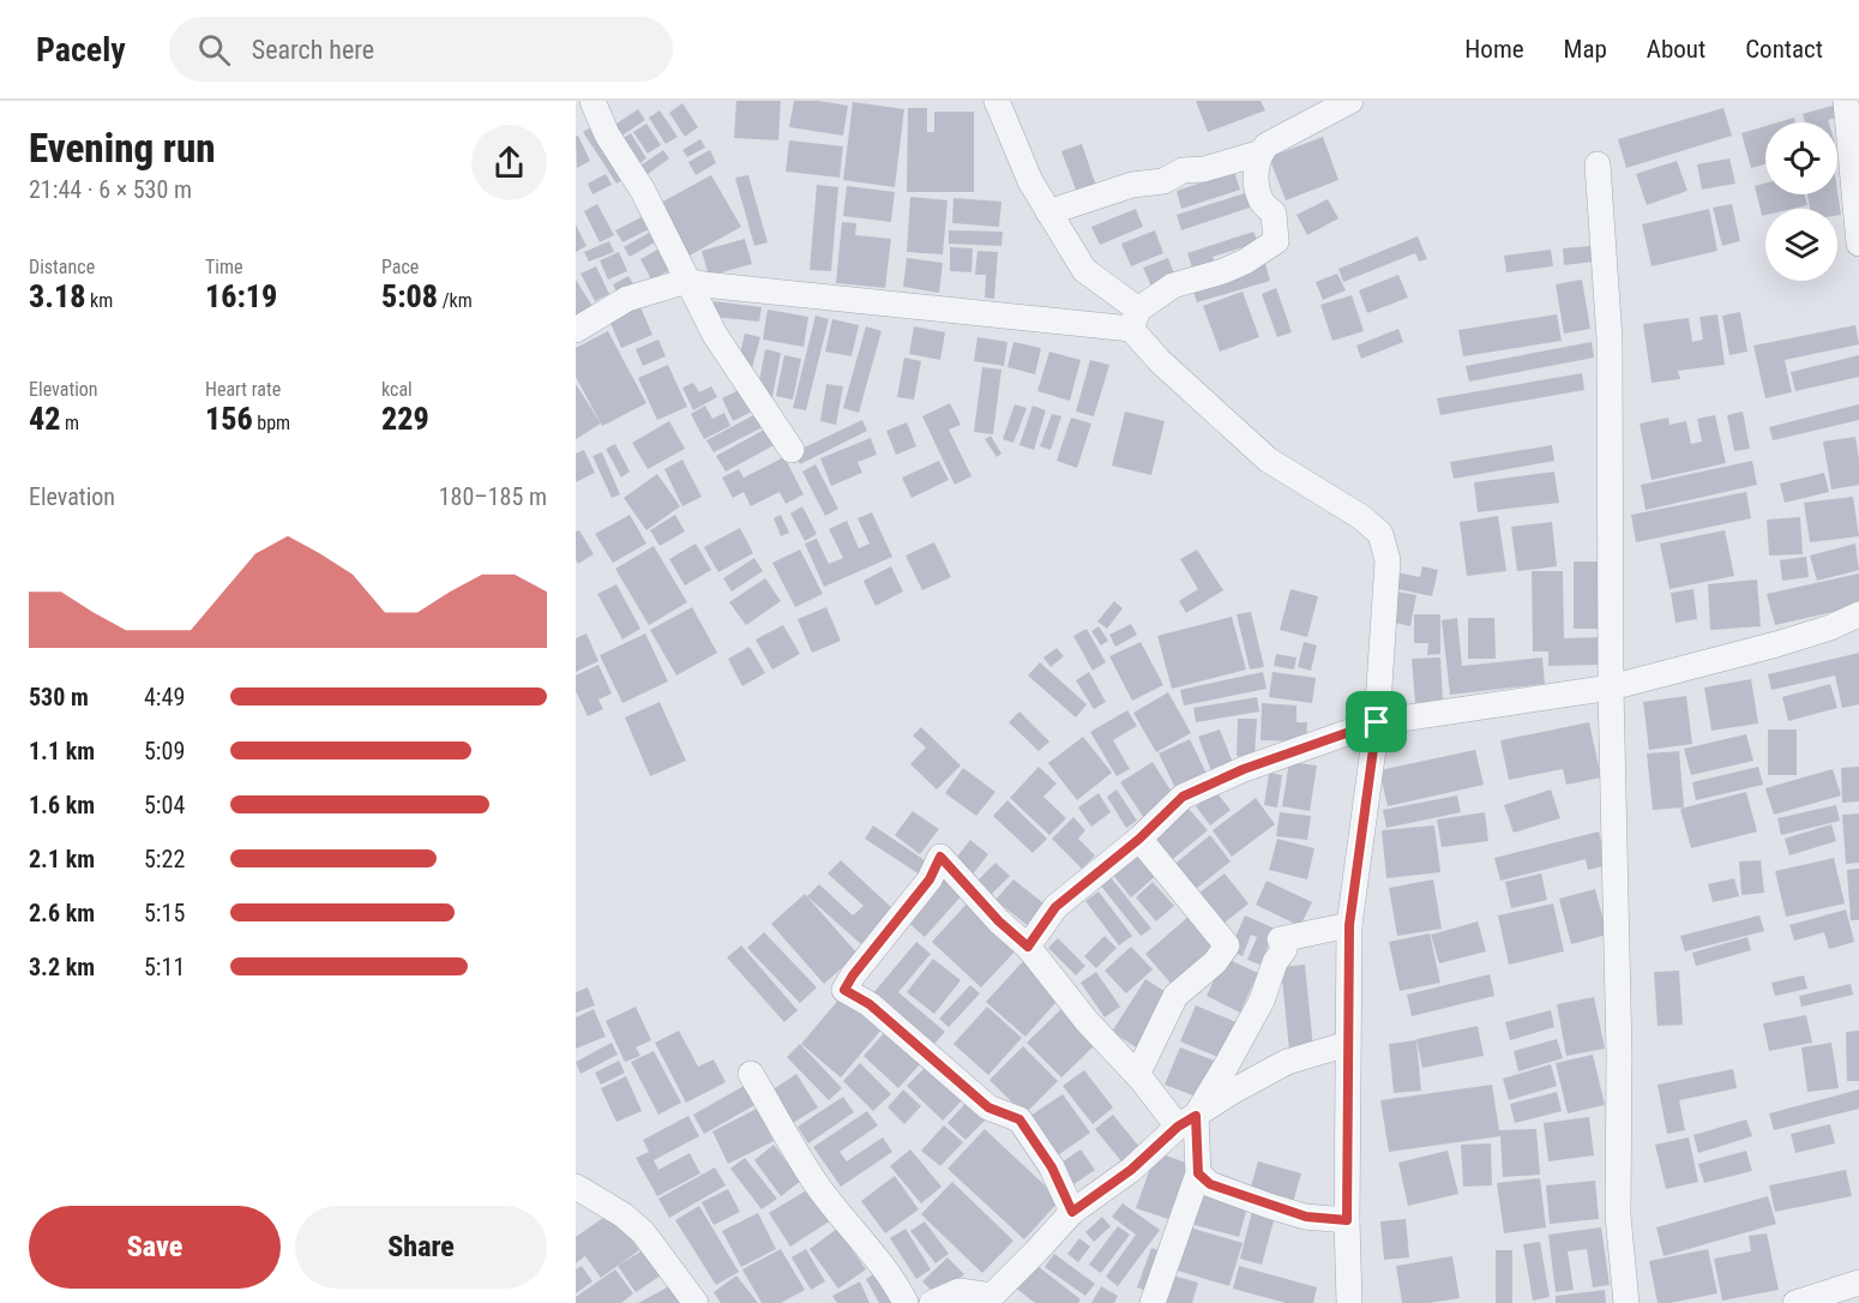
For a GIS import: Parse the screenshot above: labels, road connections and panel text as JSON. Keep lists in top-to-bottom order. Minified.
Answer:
{"page":{"header":"Pacely","search":"Search here","nav":["Home","Map","About","Contact"],"heading":["Evening run","21:44 · 6 × 530 m"],"stats":[["Distance","3.18 km"],["Time","16:19"],["Pace","5:08 /km"],["Elevation","42 m"],["Heart rate","156 bpm"],["kcal","229"]],"chart":["Elevation","180–185 m"],"list":[{"name":"530 m","note":"4:49"},{"name":"1.1 km","note":"5:09"},{"name":"1.6 km","note":"5:04"},{"name":"2.1 km","note":"5:22"},{"name":"2.6 km","note":"5:15"},{"name":"3.2 km","note":"5:11"}],"buttons":["Save","Share"]}}
